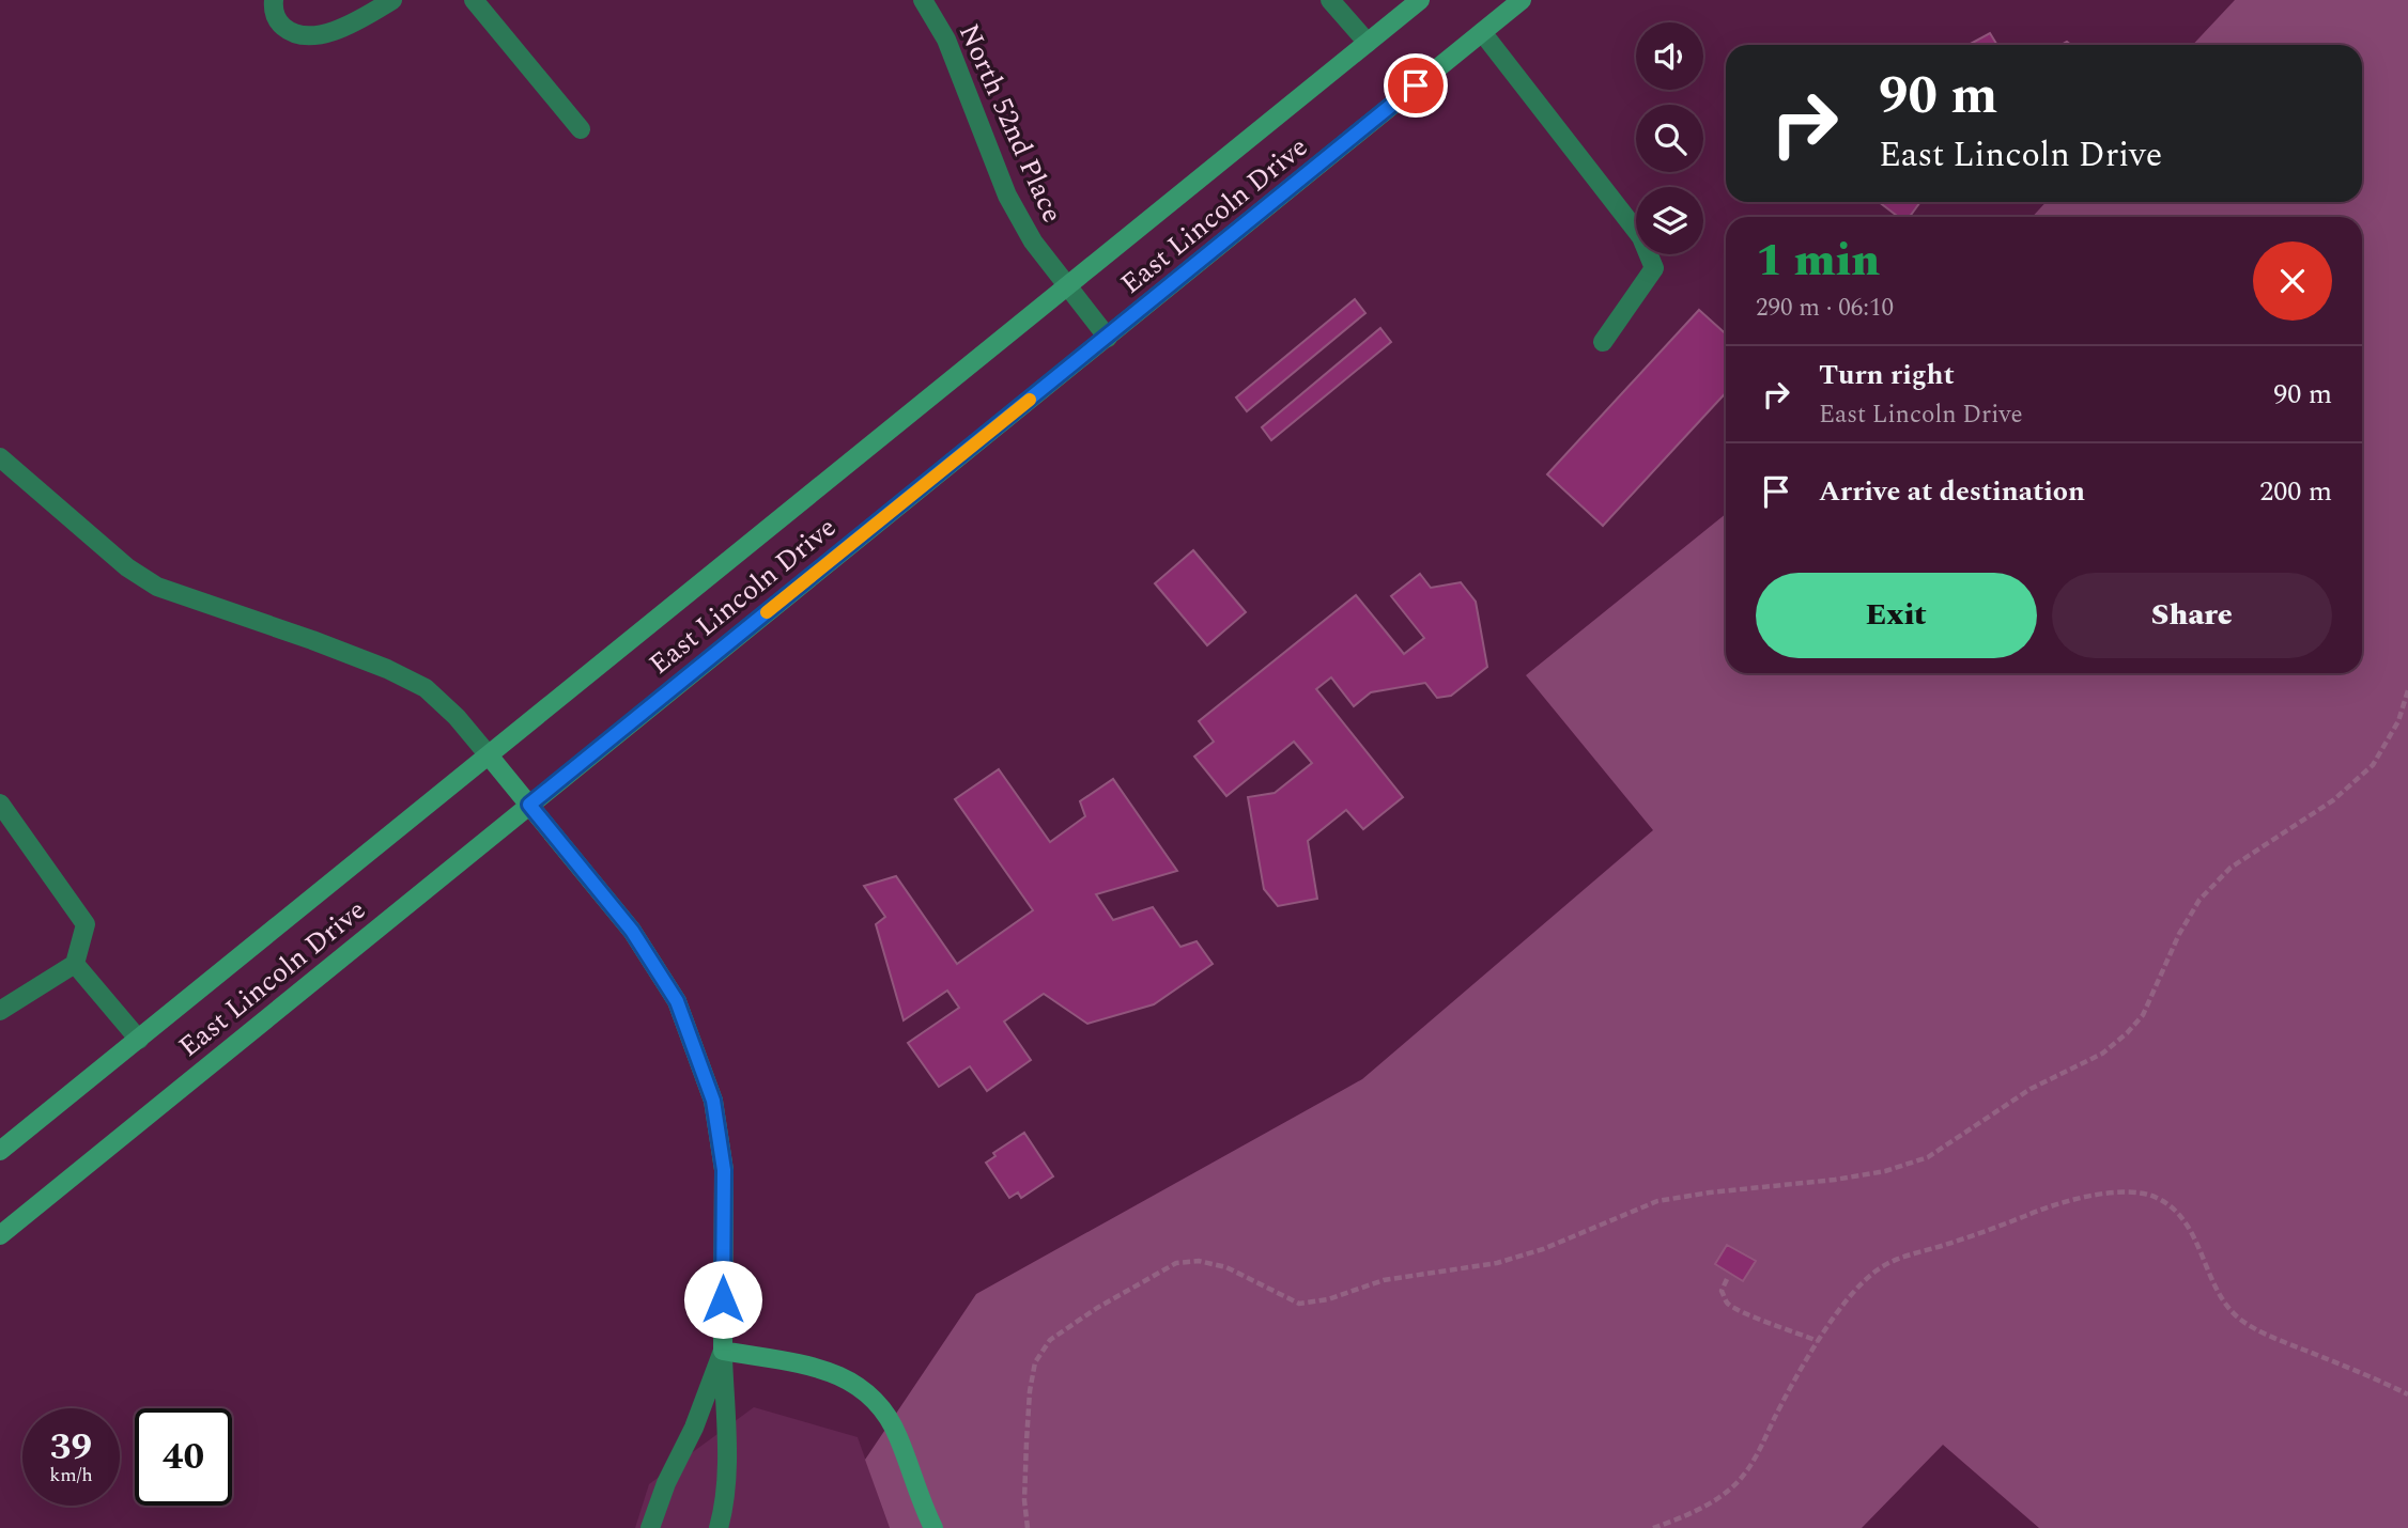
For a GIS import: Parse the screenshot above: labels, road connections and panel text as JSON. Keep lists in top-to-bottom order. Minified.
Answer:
{"streets":{"main road":["East Lincoln Drive"],"street":["North 52nd Place"]},"crossings":[["North 52nd Place","East Lincoln Drive"]],"page":{"turn":["90 m","East Lincoln Drive"],"heading":["1 min","290 m · 06:10"],"list":[{"name":"Turn right","note":"East Lincoln Drive","value":"90 m"},{"name":"Arrive at destination","value":"200 m"}],"buttons":["Exit","Share"],"speed":"39 km/h","limit":"40"}}
